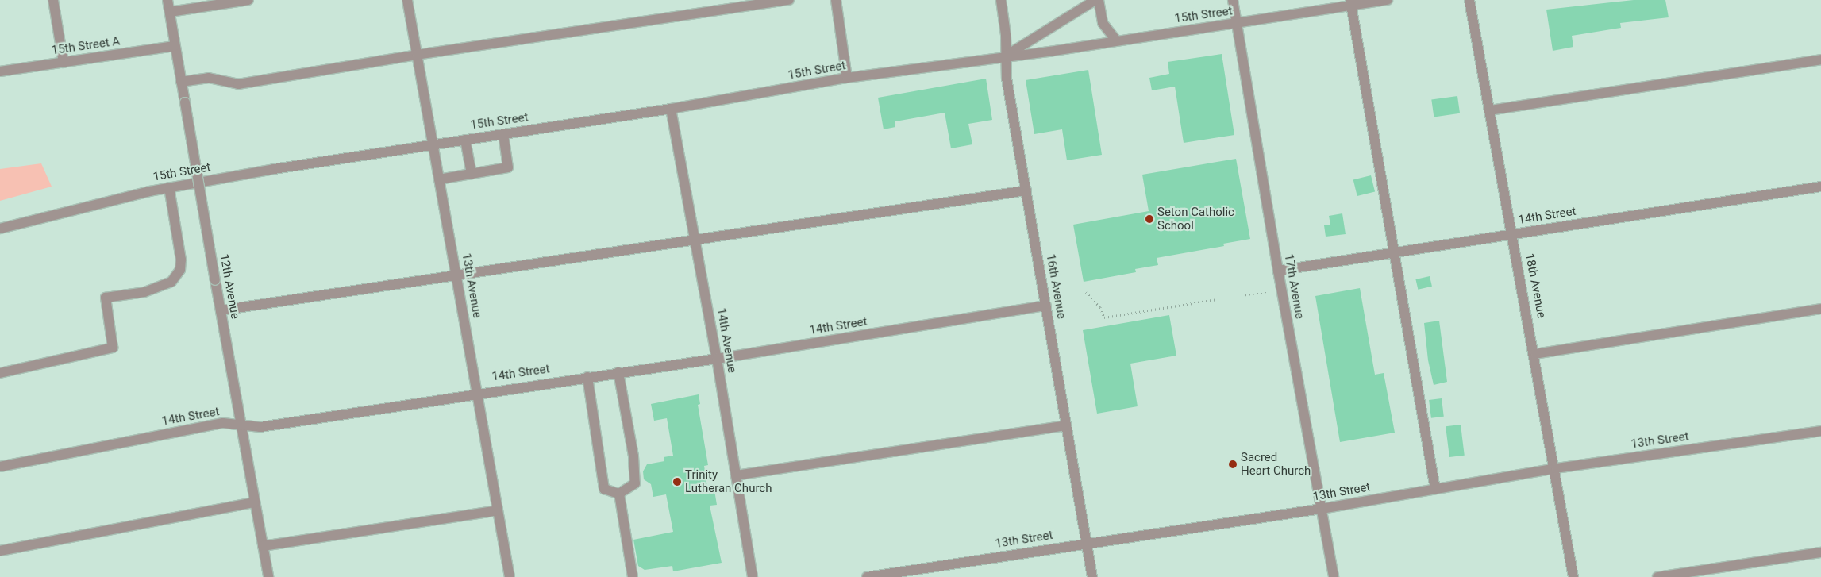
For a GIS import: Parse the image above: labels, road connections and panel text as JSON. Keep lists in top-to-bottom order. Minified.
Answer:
{"streets":{"street":["15th Street","15th Street A","14th Street","13th Avenue","18th Avenue","12th Avenue","16th Avenue","17th Avenue","14th Avenue","13th Street"]},"crossings":[["15th Street","13th Avenue"],["15th Street","16th Avenue"],["15th Street","17th Avenue"],["15th Street","14th Avenue"],["15th Street A","12th Avenue"],["14th Street","13th Avenue"],["14th Street","18th Avenue"],["14th Street","12th Avenue"],["14th Street","16th Avenue"],["14th Street","17th Avenue"],["14th Street","14th Avenue"],["18th Avenue","13th Street"],["16th Avenue","13th Street"],["17th Avenue","13th Street"]],"places":["Seton Catholic School","Sacred Heart Church","Trinity Lutheran Church"]}
